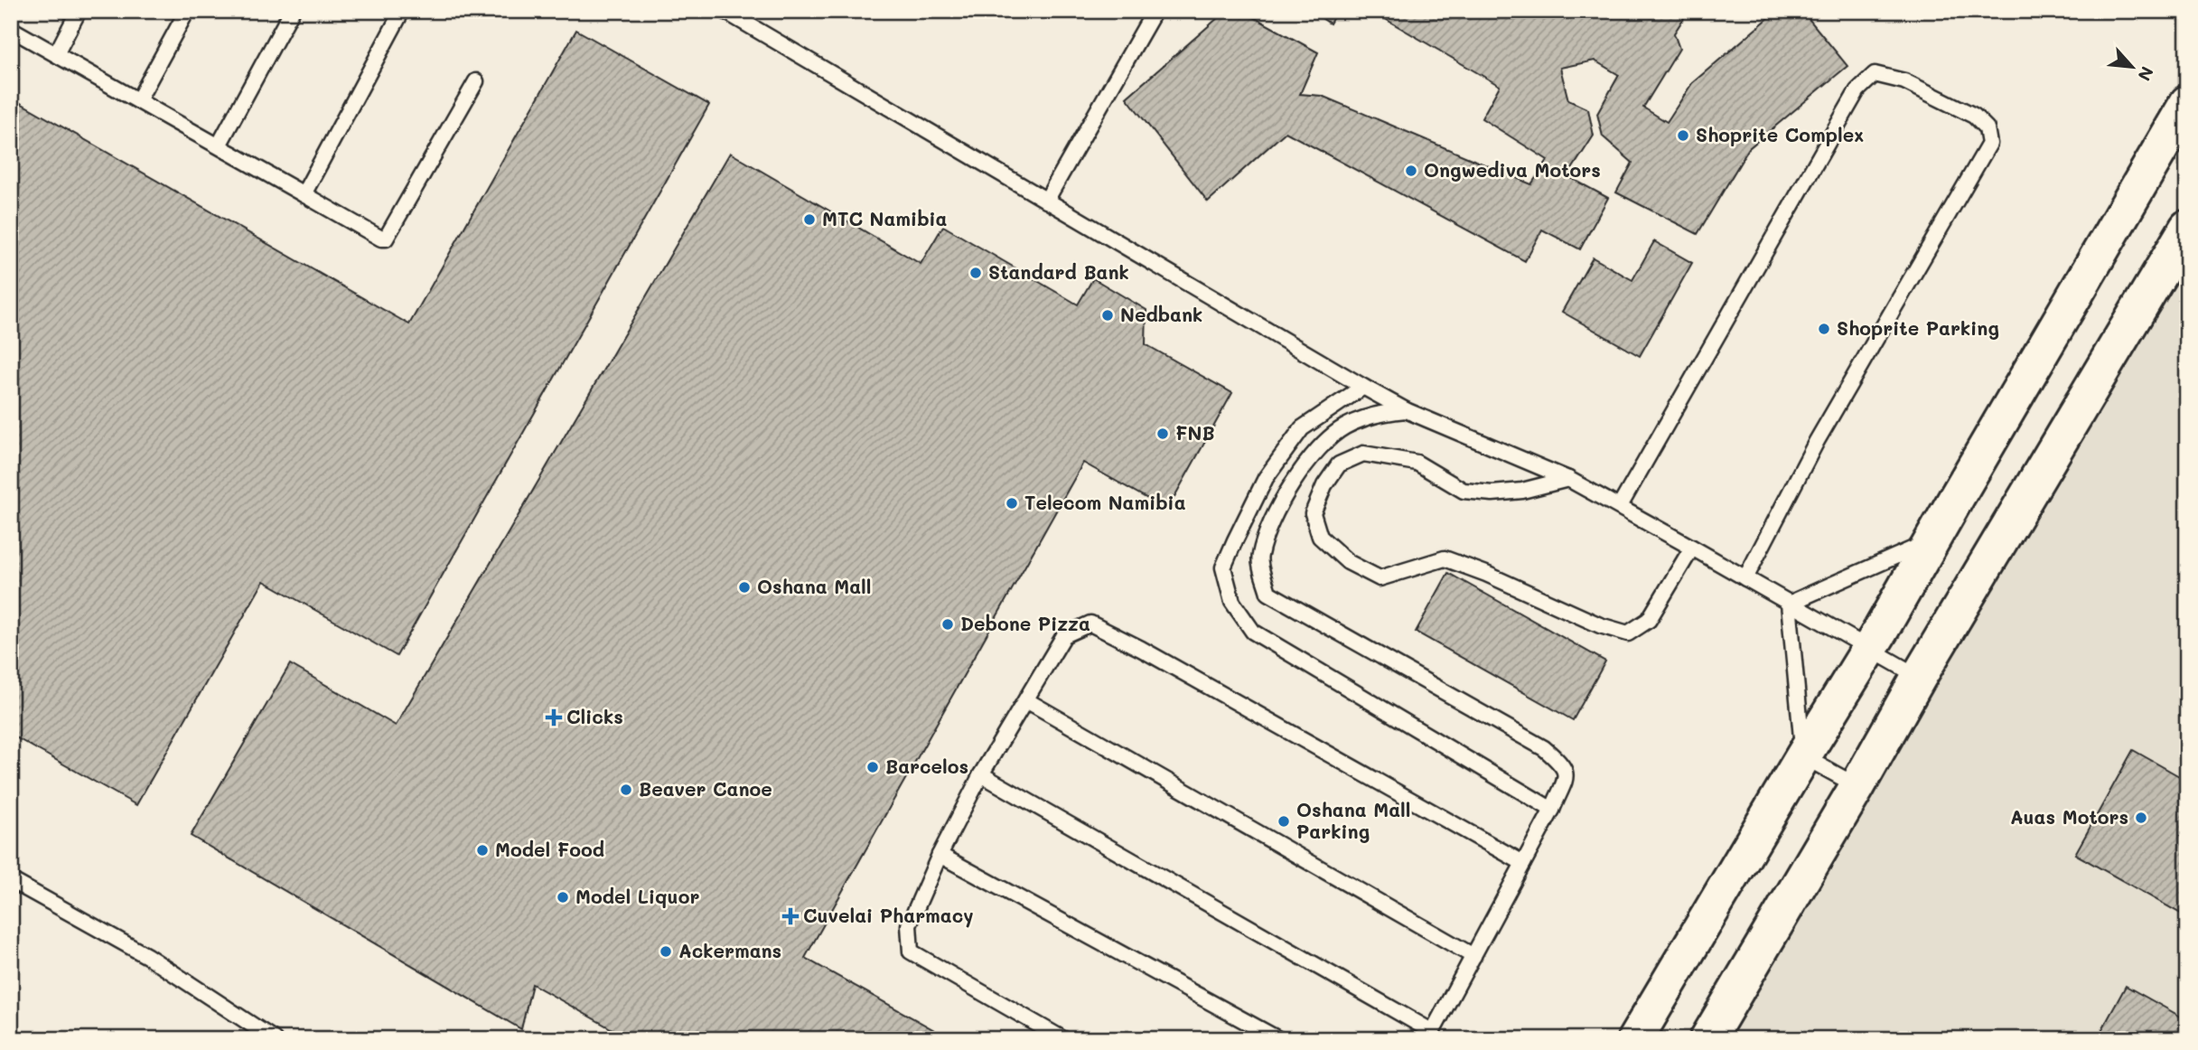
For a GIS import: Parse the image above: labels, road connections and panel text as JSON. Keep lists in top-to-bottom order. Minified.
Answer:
{"places":{"other":["Shoprite Complex","Ongwediva Motors","MTC Namibia","Standard Bank","Nedbank","Shoprite Parking","FNB","Telecom Namibia","Oshana Mall","Debone Pizza","Barcelos","Beaver Canoe","Auas Motors","Oshana Mall Parking","Model Food","Model Liquor","Ackermans"],"health":["Clicks","Cuvelai Pharmacy"]},"north":"bottom right"}
